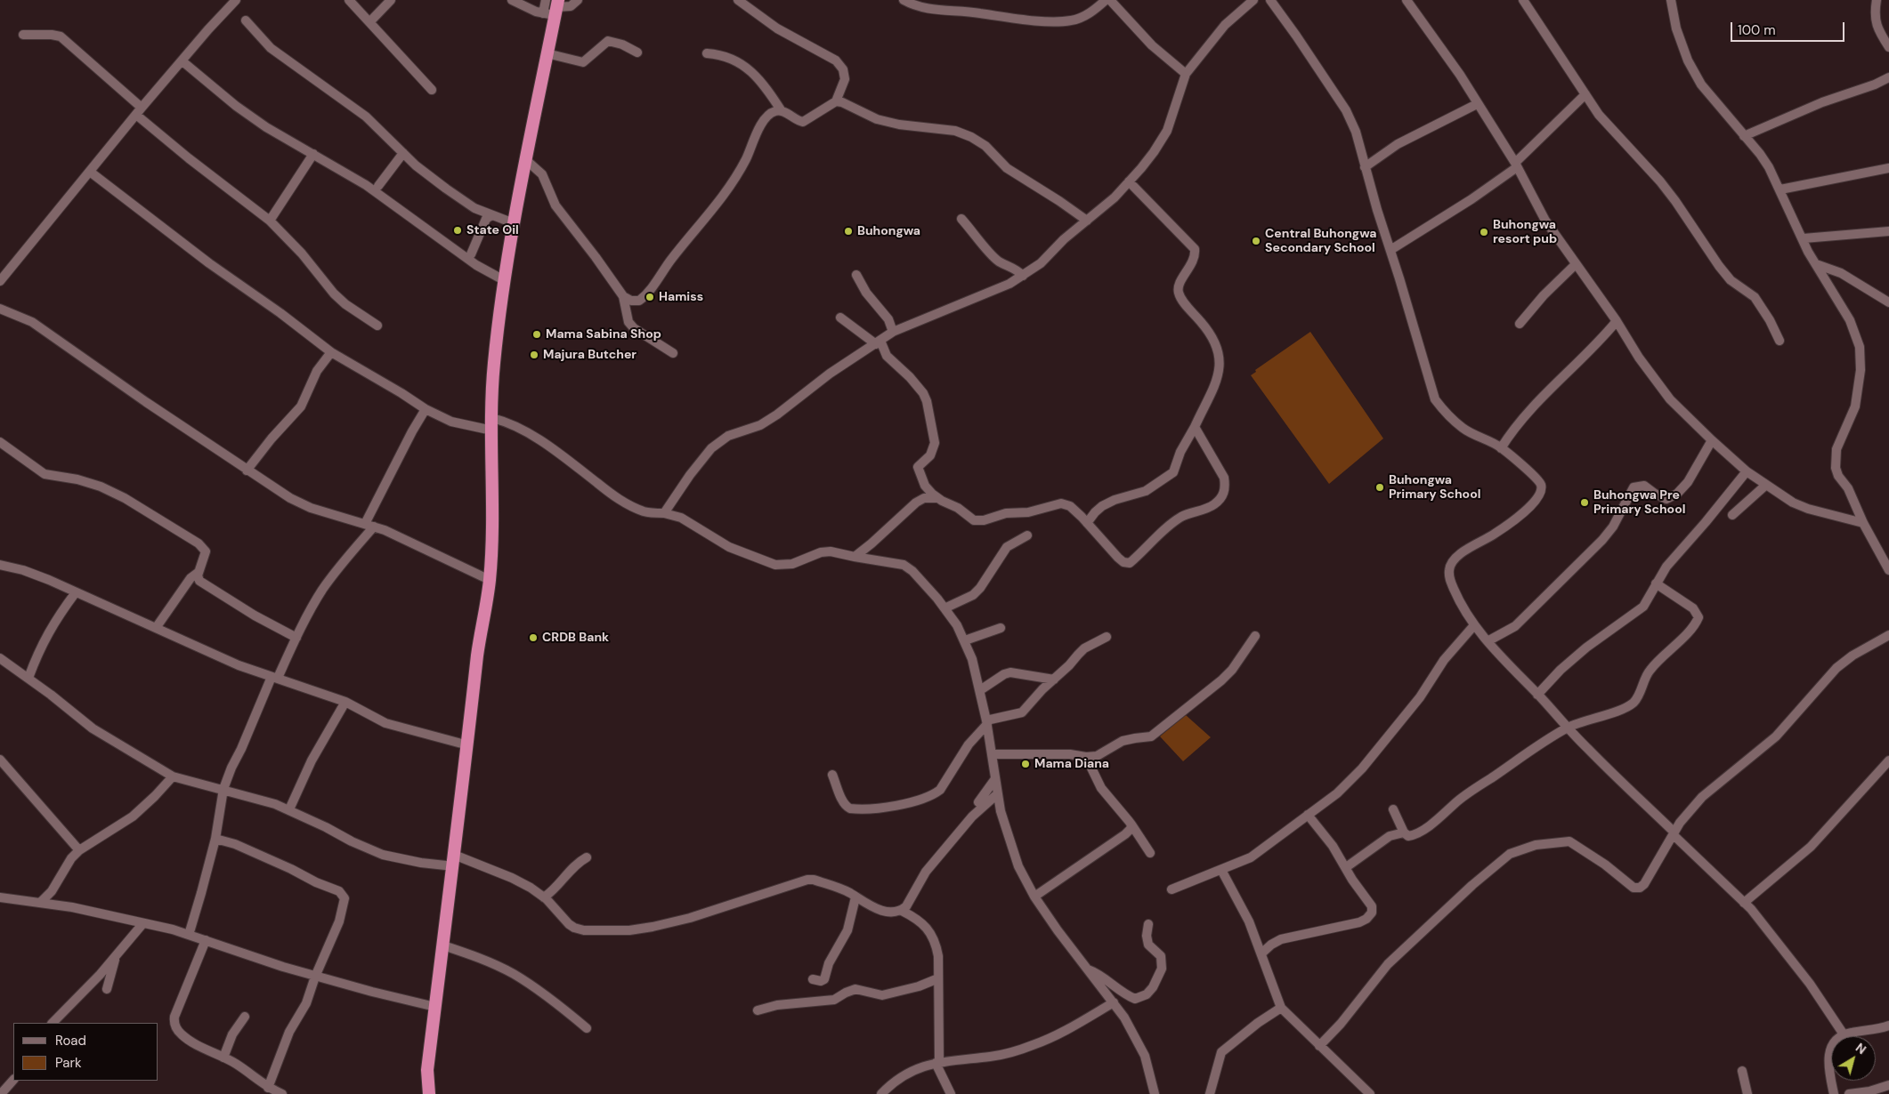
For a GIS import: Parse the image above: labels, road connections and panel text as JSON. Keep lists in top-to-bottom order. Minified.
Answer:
{"places":["State Oil","Buhongwa","Buhongwa resort pub","Central Buhongwa Secondary School","Hamiss","Mama Sabina Shop","Majura Butcher","Buhongwa Primary School","Buhongwa Pre Primary School","CRDB Bank","Mama Diana"],"legend":["Road","Park"],"scale_bar":"100 m","north":"top right"}
